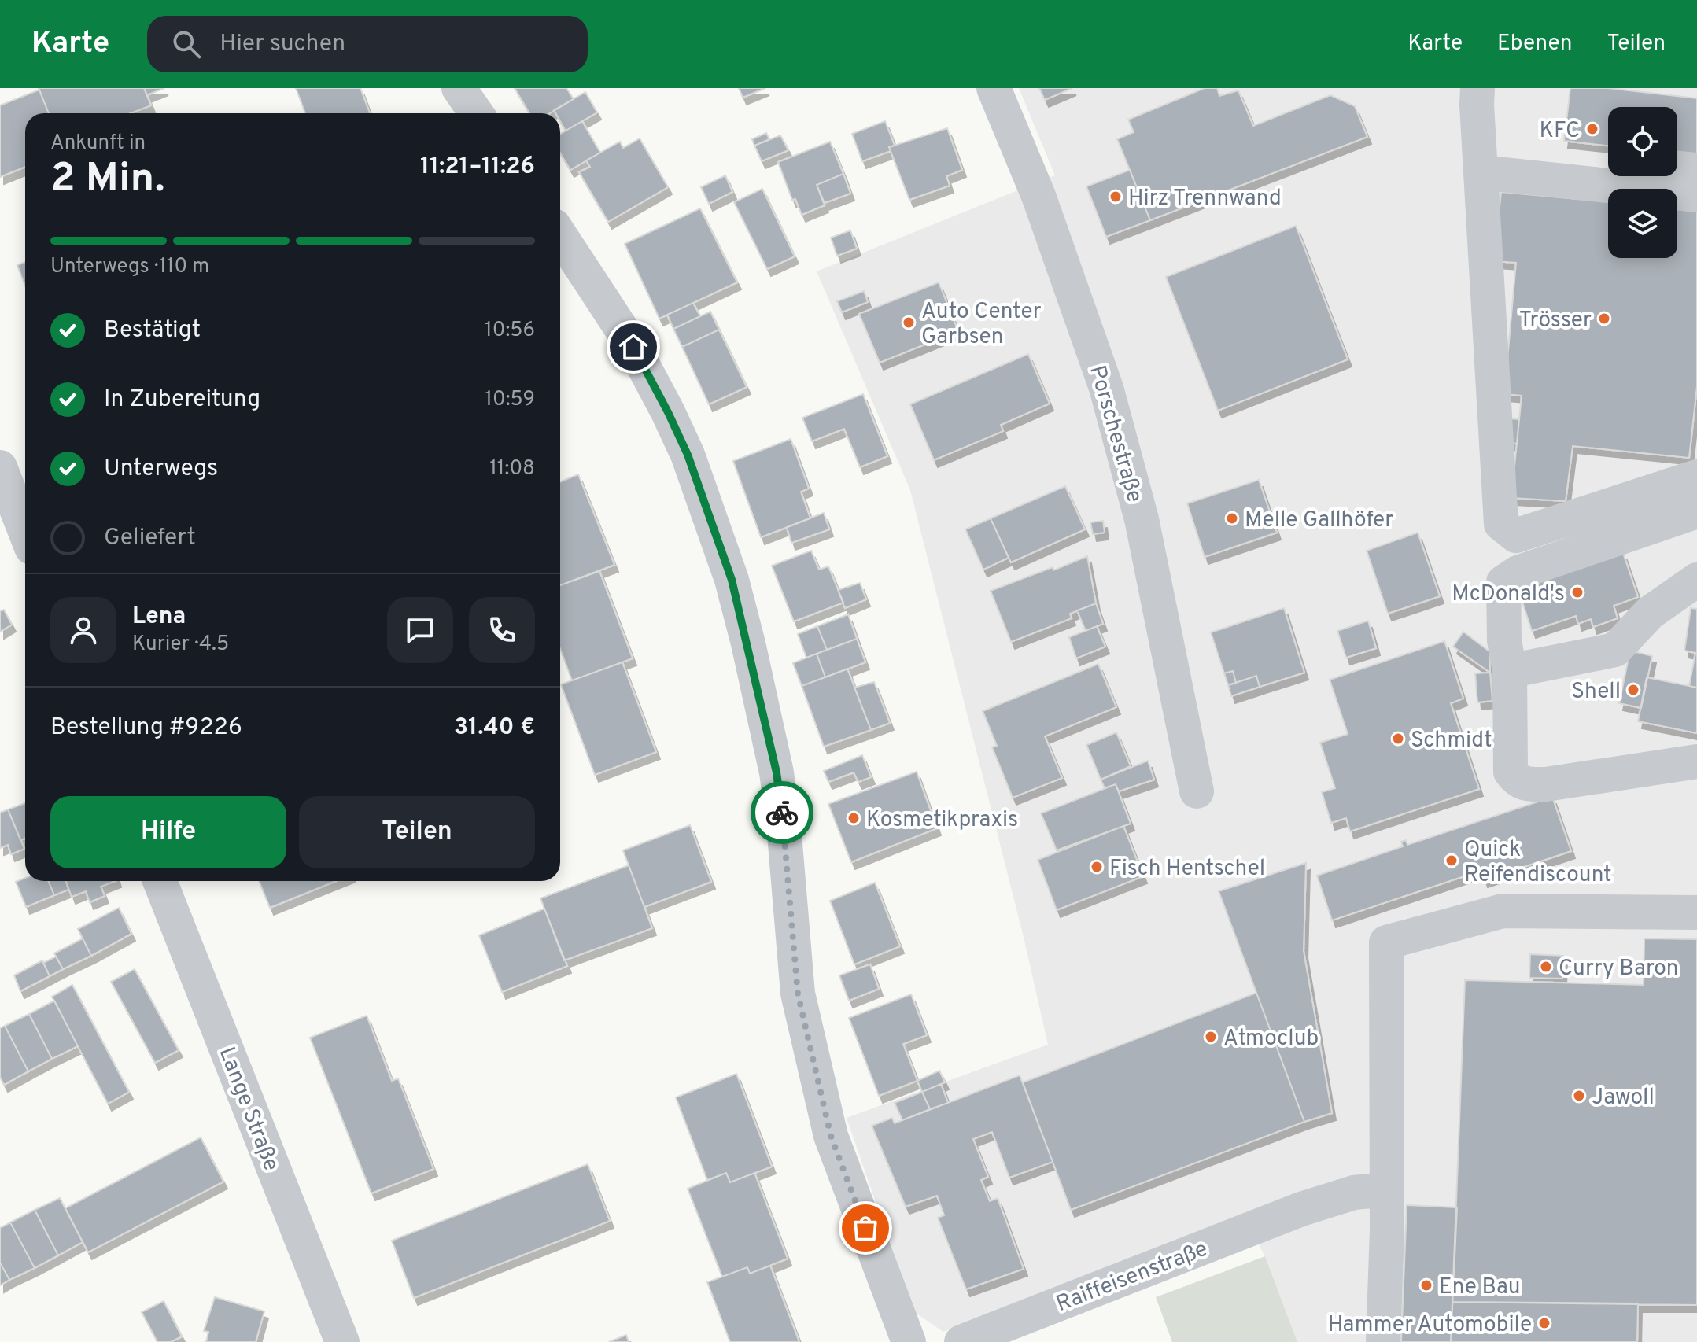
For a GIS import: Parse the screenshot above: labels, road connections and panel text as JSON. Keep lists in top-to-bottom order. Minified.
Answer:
{"streets":{"street":["Porschestraße","Lange Straße","Raiffeisenstraße"]},"places":["KFC","Hirz Trennwand","Trösser","Auto Center Garbsen","Melle Gallhöfer","McDonald's","Shell","Schmidt","Kosmetikpraxis","Quick Reifendiscount","Fisch Hentschel","Curry Baron","Atmoclub","Jawoll","Ene Bau","Hammer Automobile"],"page":{"header":"Karte","search":"Hier suchen","nav":["Karte","Ebenen","Teilen"],"heading":["2 Min.","Ankunft in","11:21–11:26"],"panel":["Lena","Kurier · 4.5","Bestellung #9226","31.40 €"],"bar":"Unterwegs · 110 m","list":[["Bestätigt","10:56"],["In Zubereitung","10:59"],["Unterwegs","11:08"],"Geliefert"],"buttons":["Hilfe","Teilen"]}}
